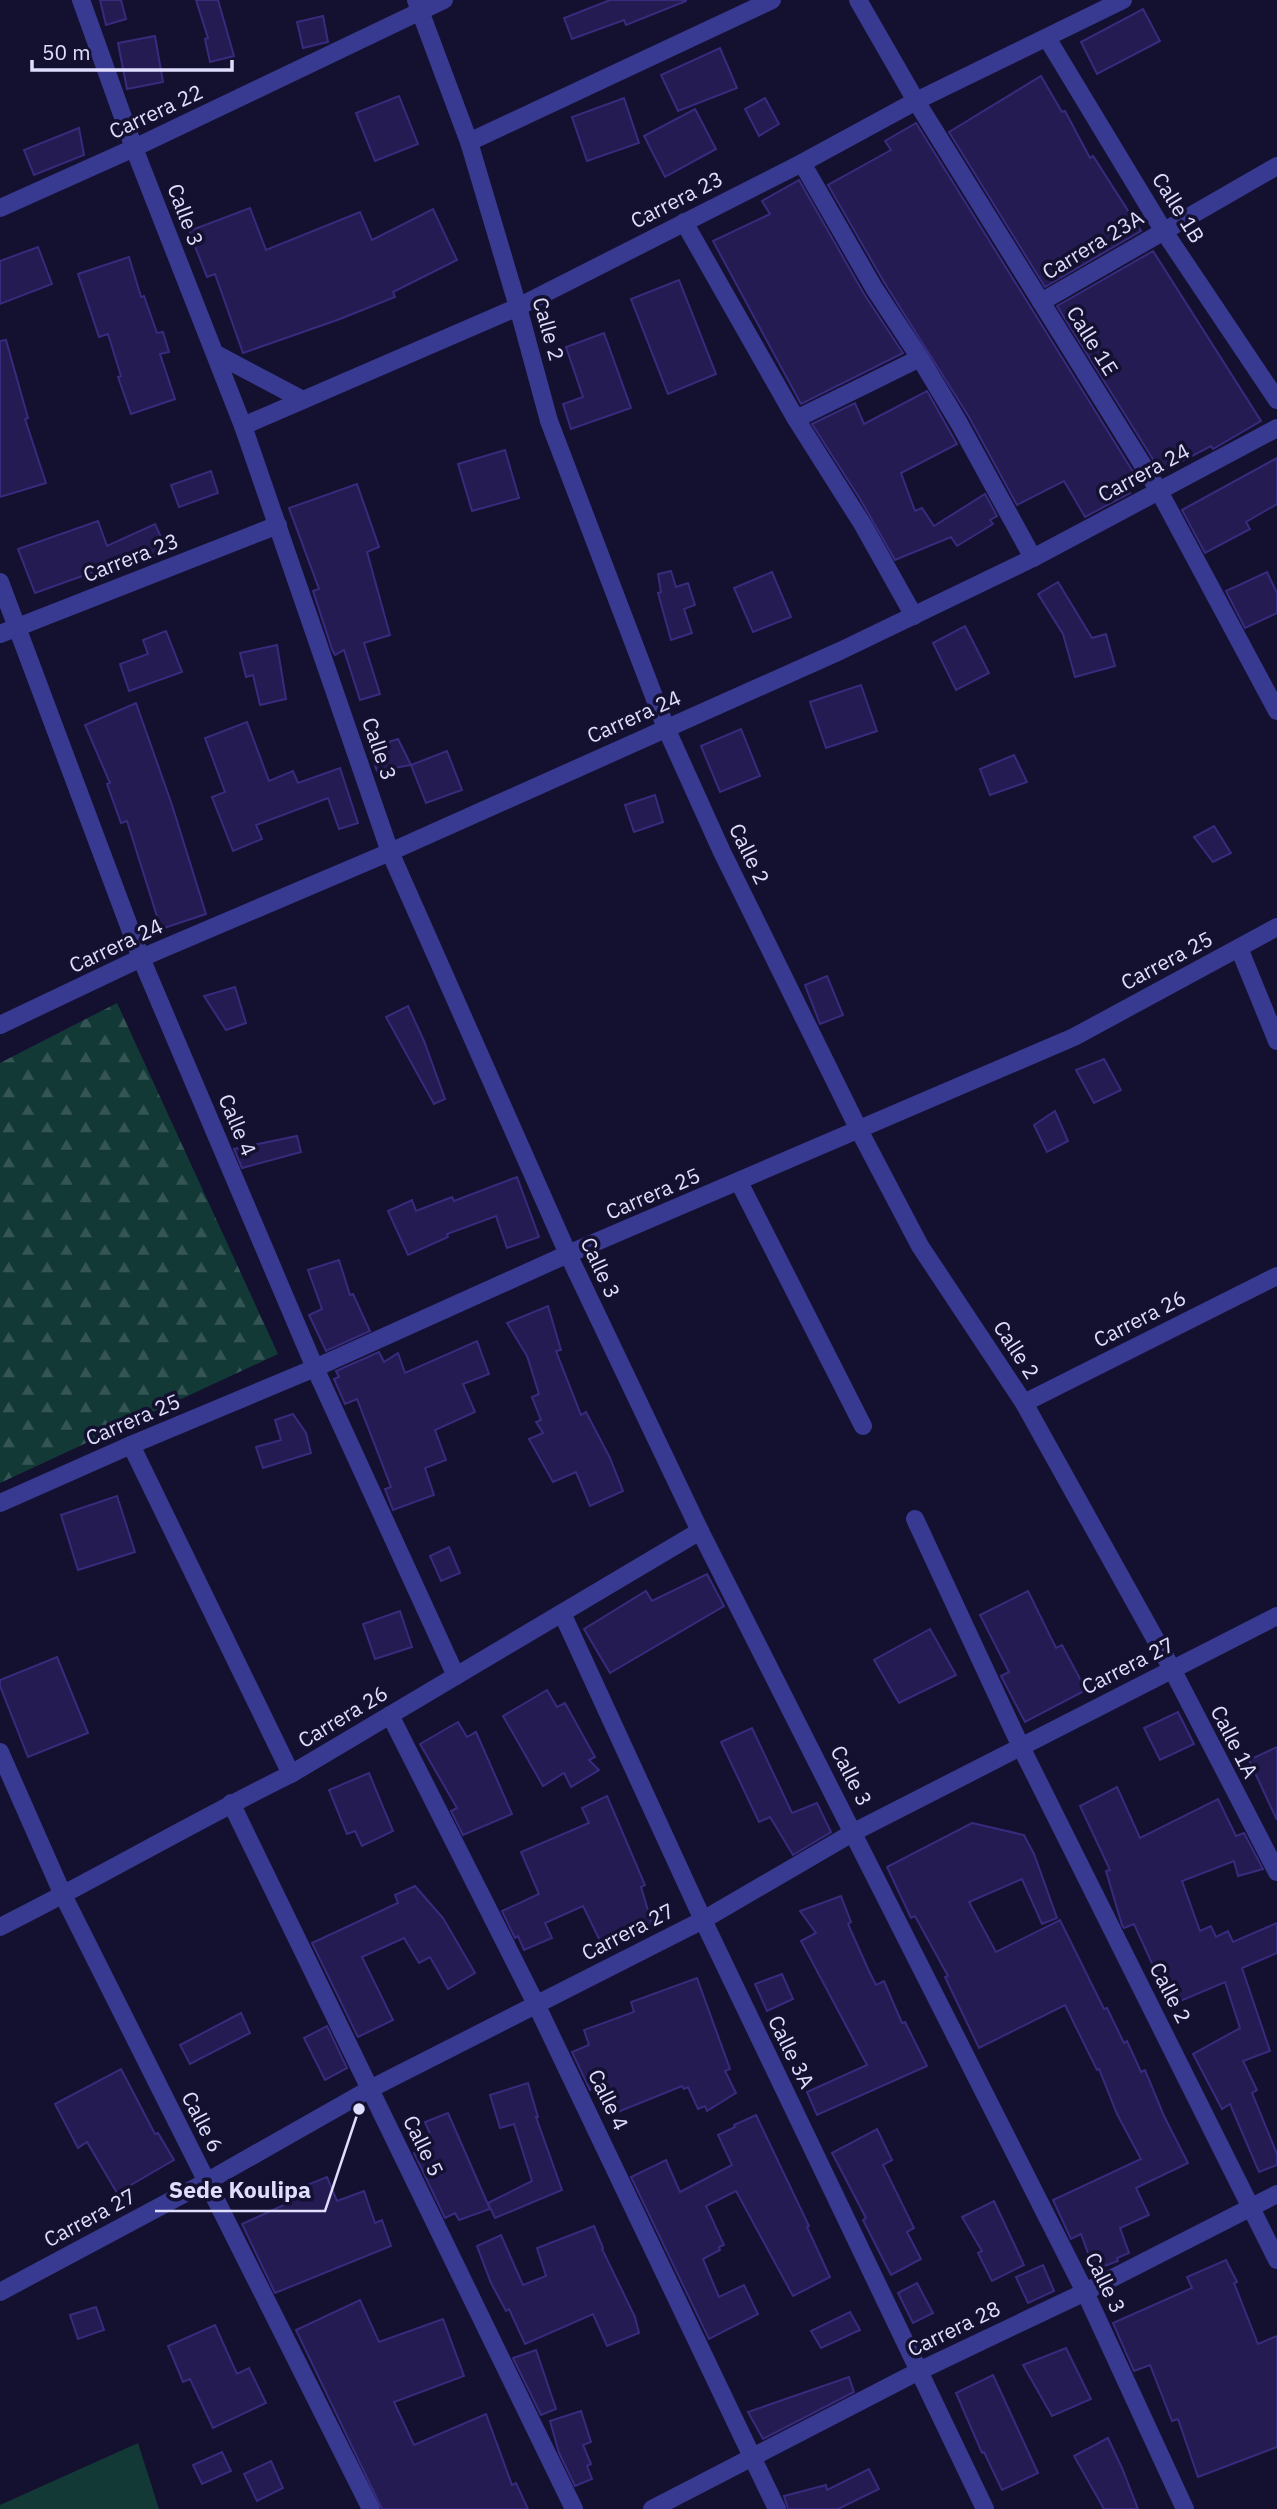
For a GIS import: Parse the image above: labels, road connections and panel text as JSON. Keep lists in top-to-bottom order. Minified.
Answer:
{"streets":{"street":["Carrera 22","Carrera 23","Calle 1B","Calle 3","Carrera 23A","Calle 2","Calle 1E","Carrera 24","Carrera 25","Calle 4","Carrera 26","Carrera 27","Calle 1A","Calle 3A","Calle 6","Calle 5","Carrera 28"]},"crossings":[["Carrera 22","Calle 3"],["Carrera 22","Calle 2"],["Carrera 23","Calle 1B"],["Carrera 23","Calle 3"],["Carrera 23","Calle 2"],["Carrera 23","Calle 1E"],["Carrera 23","Calle 4"],["Calle 1B","Carrera 23A"],["Calle 3","Carrera 24"],["Calle 3","Carrera 25"],["Calle 3","Carrera 26"],["Calle 3","Carrera 27"],["Calle 3","Carrera 28"],["Carrera 23A","Calle 1E"],["Calle 2","Carrera 24"],["Calle 2","Carrera 25"],["Calle 2","Carrera 26"],["Calle 2","Carrera 27"],["Calle 2","Calle 1A"],["Calle 2","Carrera 28"],["Calle 1E","Carrera 24"],["Carrera 24","Calle 4"],["Carrera 25","Calle 4"],["Calle 4","Carrera 26"],["Calle 4","Carrera 27"],["Calle 4","Carrera 28"],["Carrera 26","Calle 3A"],["Carrera 26","Calle 6"],["Carrera 26","Calle 5"],["Carrera 27","Calle 1A"],["Carrera 27","Calle 3A"],["Carrera 27","Calle 6"],["Carrera 27","Calle 5"],["Calle 3A","Carrera 28"]],"places":["Sede Koulipa"],"scale_bar":"50 m"}
